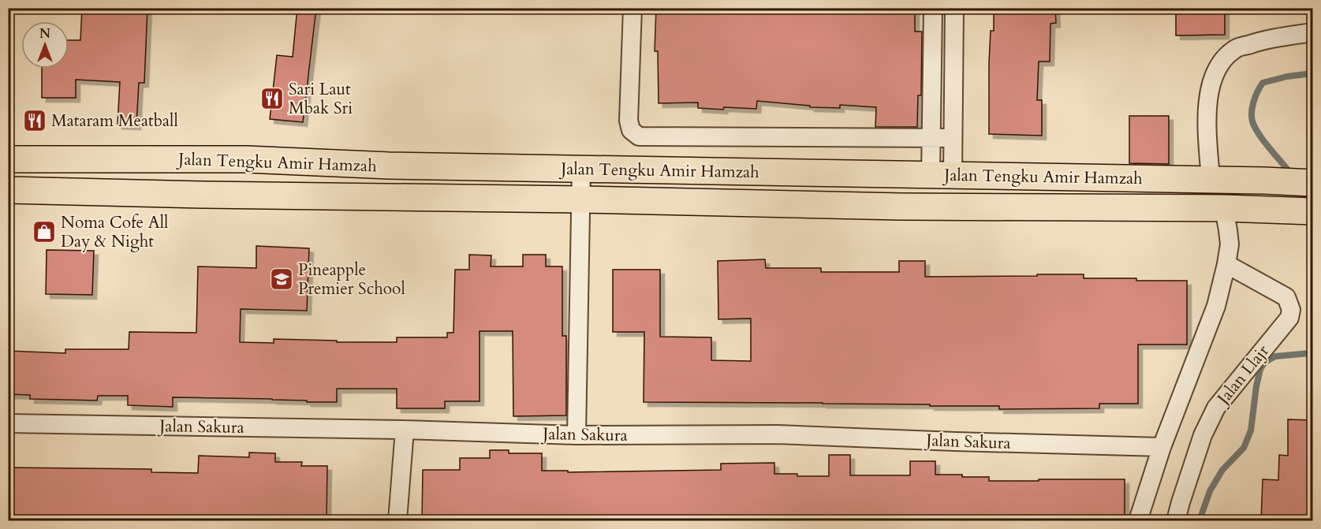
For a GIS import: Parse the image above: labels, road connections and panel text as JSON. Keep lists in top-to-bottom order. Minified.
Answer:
{"streets":{"main road":["Jalan Tengku Amir Hamzah"],"street":["Jalan Llajr","Jalan Sakura"]},"places":{"restaurant":["Sari Laut Mbak Sri","Mataram Meatball"],"shop":["Noma Cofe All Day & Night"],"school or university":["Pineapple Premier School"]},"north":"top"}
